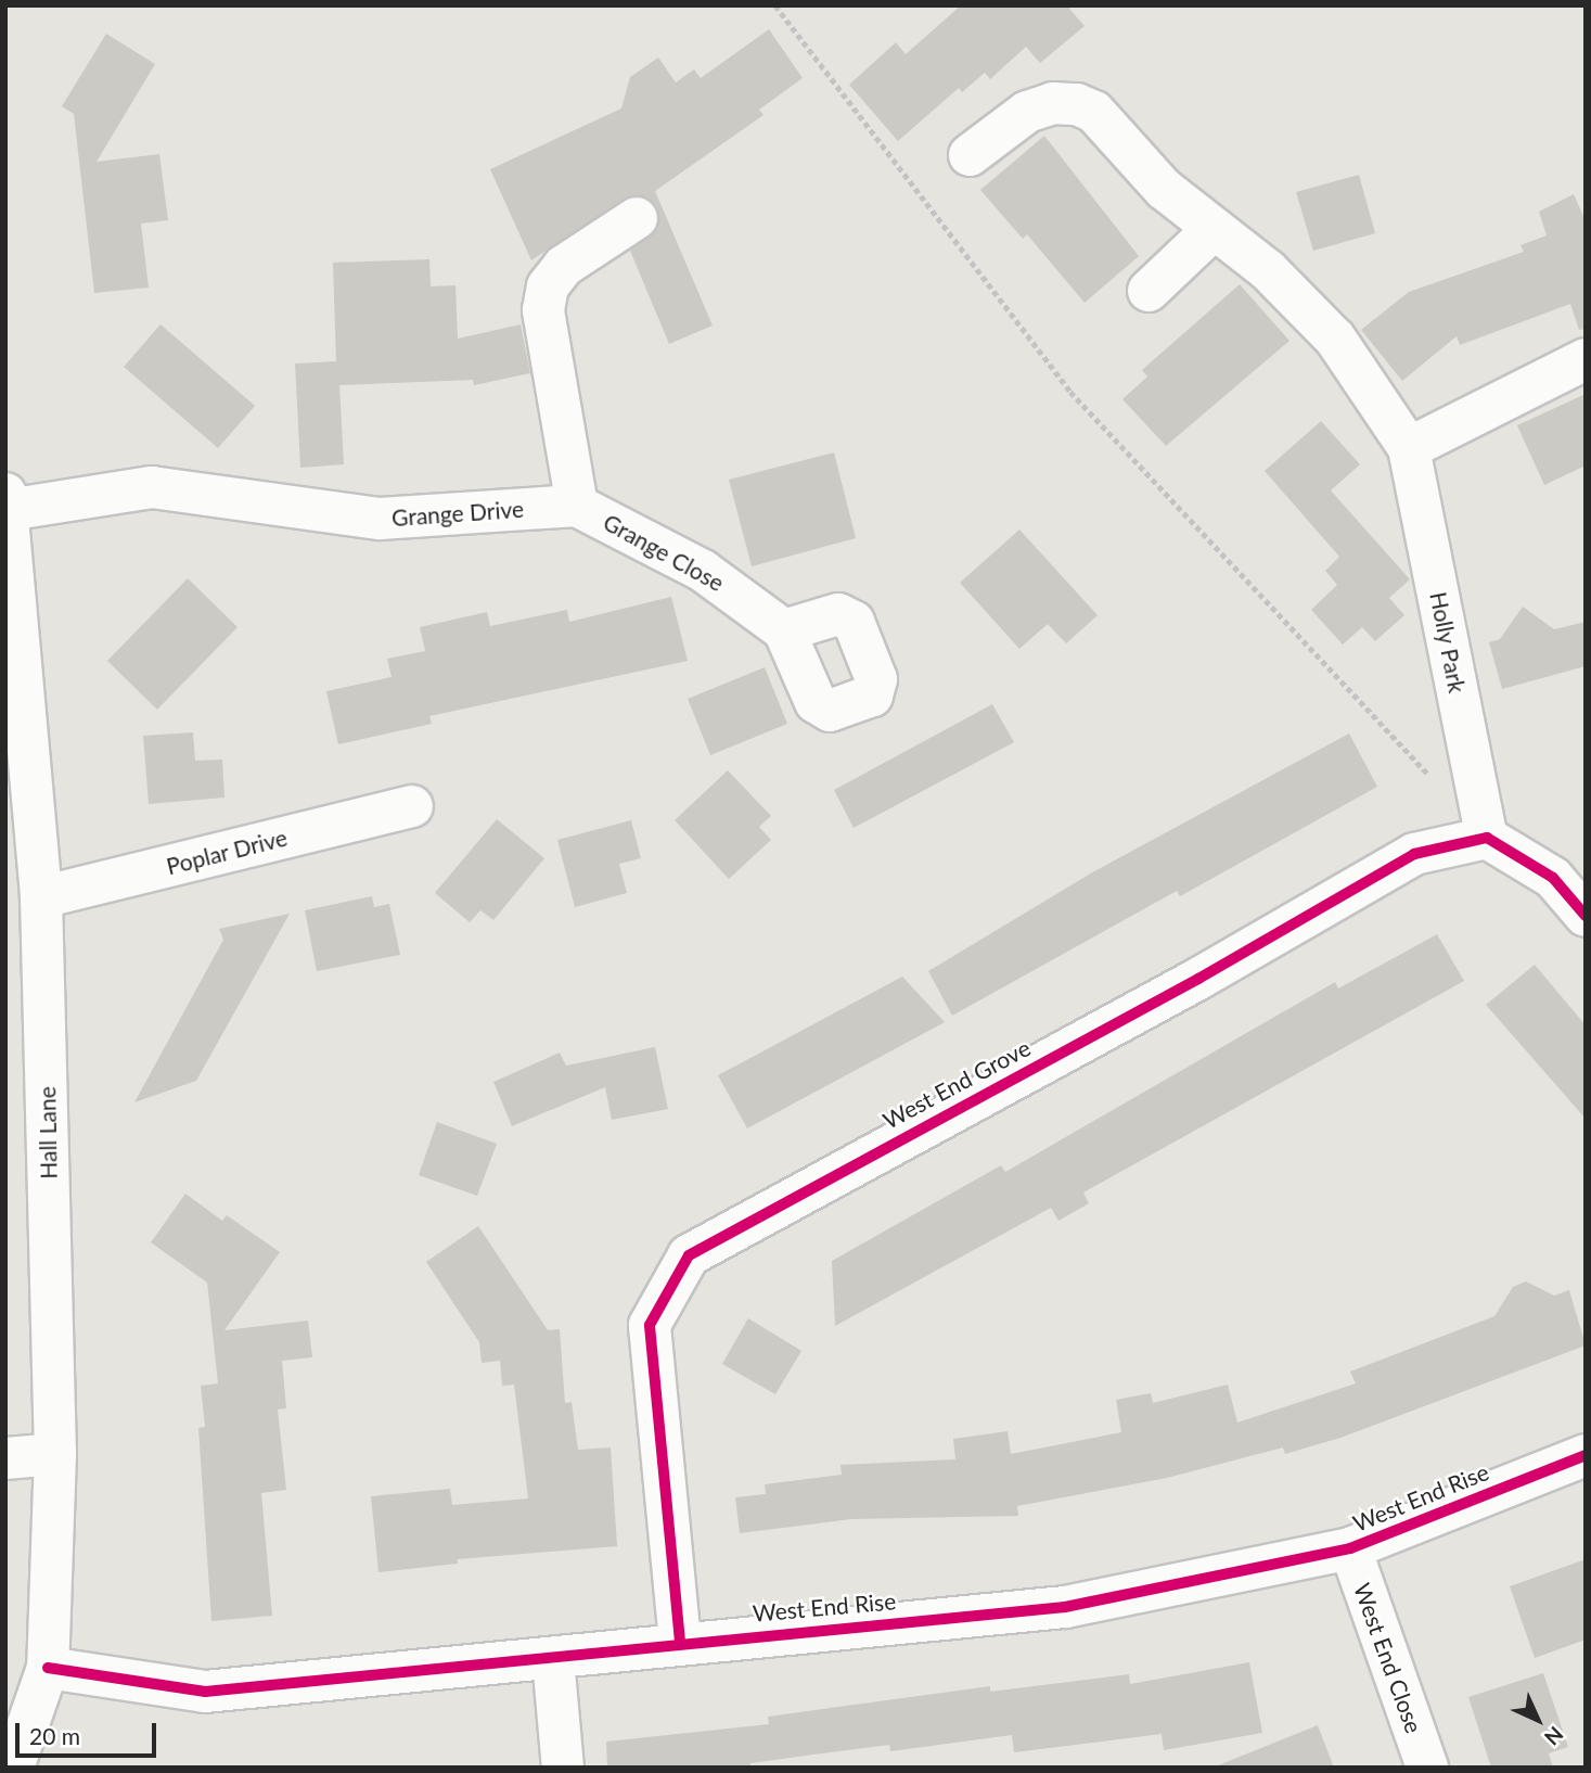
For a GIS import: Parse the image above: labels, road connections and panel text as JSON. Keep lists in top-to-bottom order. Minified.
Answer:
{"streets":{"street":["Grange Drive","Grange Close","Holly Park","Poplar Drive","West End Grove","Hall Lane","West End Rise","West End Close"]},"crossings":[["Grange Drive","Grange Close"],["Grange Drive","Hall Lane"],["Holly Park","West End Grove"],["Poplar Drive","Hall Lane"],["West End Grove","West End Rise"],["Hall Lane","West End Rise"],["West End Rise","West End Close"]],"scale_bar":"20 m","north":"bottom right"}
